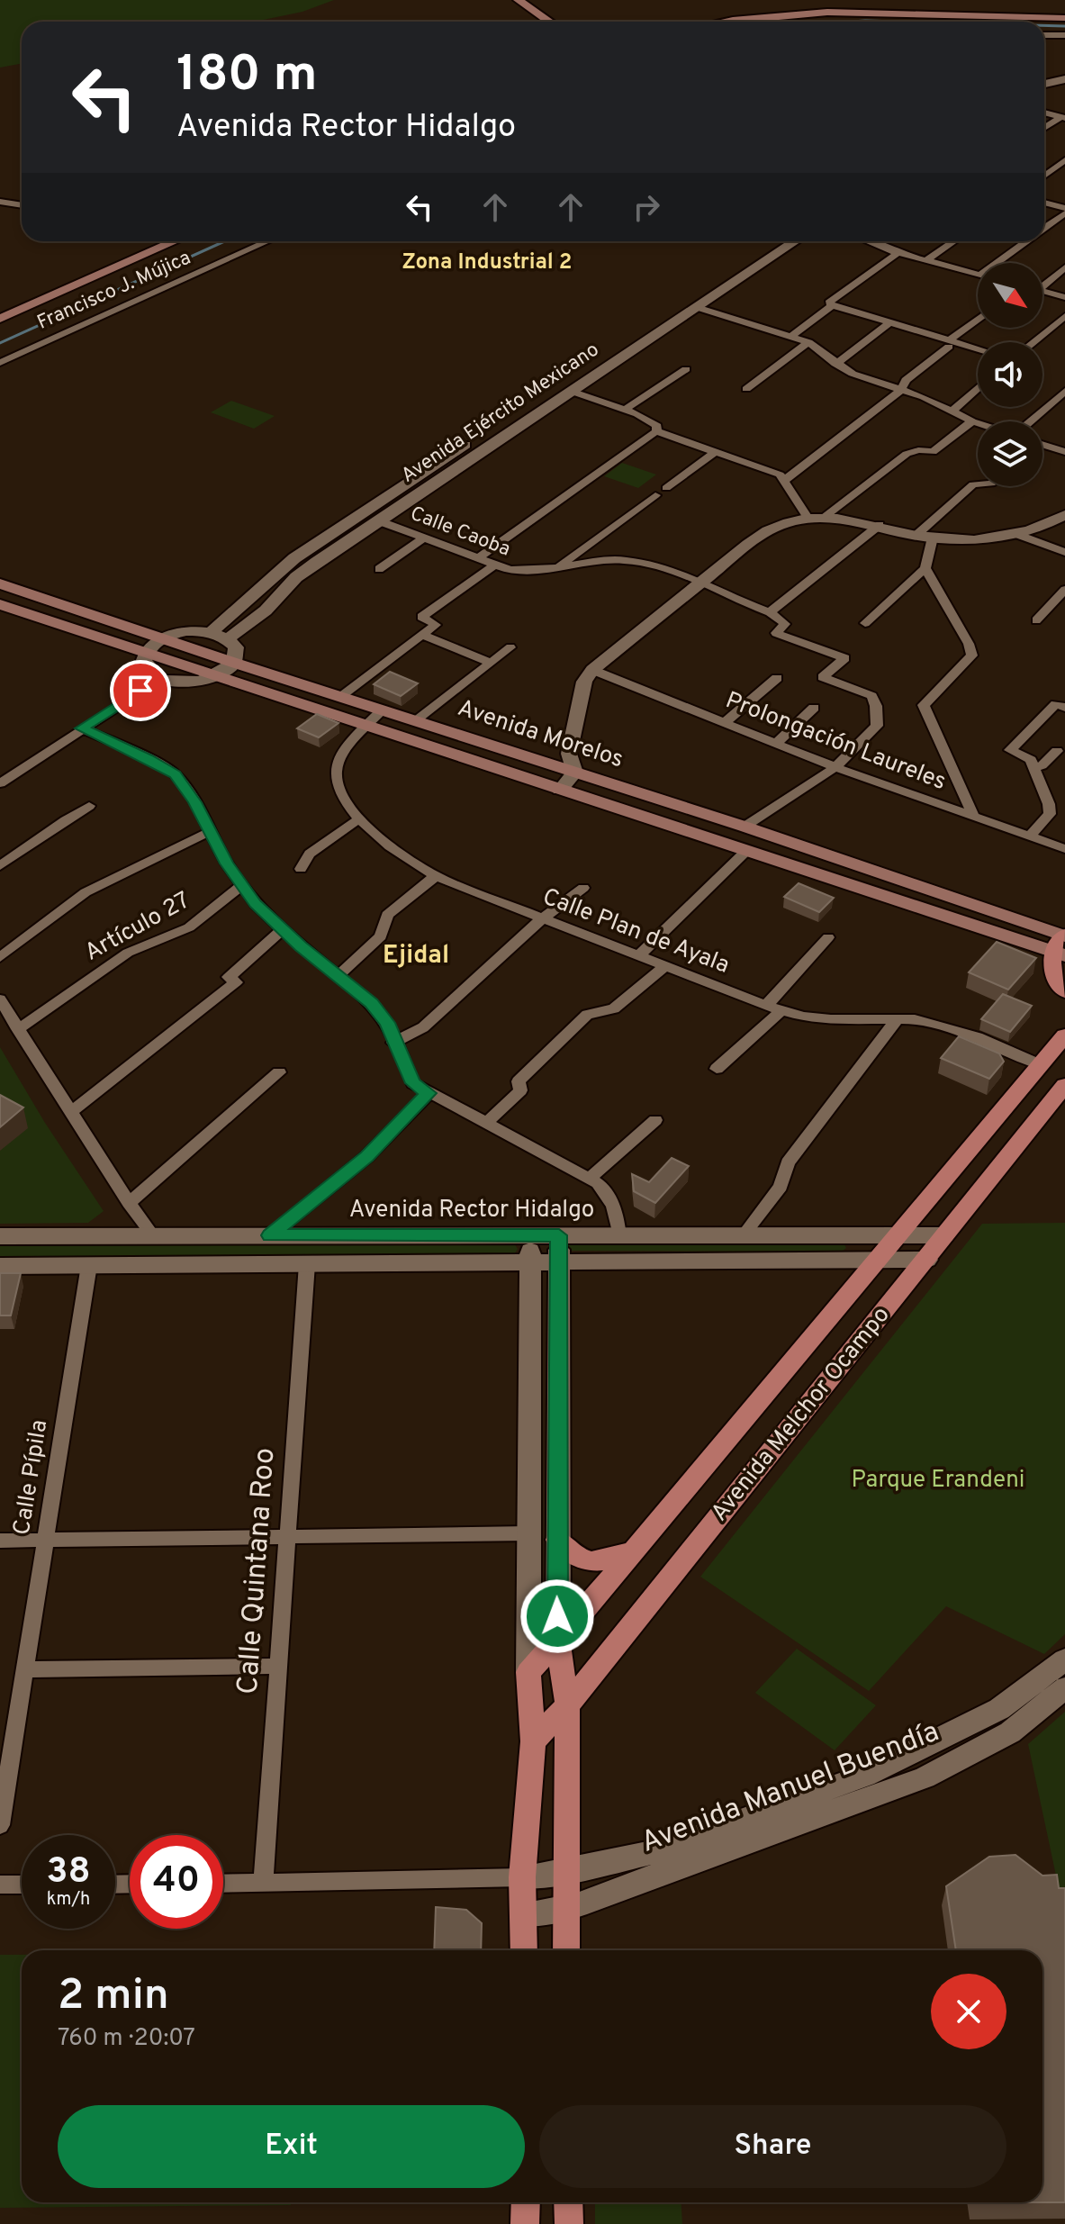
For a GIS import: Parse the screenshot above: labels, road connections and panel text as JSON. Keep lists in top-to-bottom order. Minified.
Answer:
{"streets":{"main road":["Avenida Morelos","Avenida Melchor Ocampo"],"street":["Francisco J. Mújica","Avenida Ejército Mexicano","Calle Caoba","Prolongación Laureles","Artículo 27","Calle Plan de Ayala","Avenida Rector Hidalgo","Calle Pípila","Calle Quintana Roo","Avenida Manuel Buendía"]},"crossings":[["Avenida Ejército Mexicano","Calle Caoba"],["Avenida Morelos","Calle Plan de Ayala"],["Calle Plan de Ayala","Avenida Melchor Ocampo"],["Avenida Rector Hidalgo","Avenida Melchor Ocampo"]],"districts":["Zona Industrial 2","Ejidal"],"parks":["Parque Erandeni"],"north":"bottom right","page":{"turn":["180 m","Avenida Rector Hidalgo"],"speed":"38 km/h","limit":"40","heading":["2 min","760 m · 20:07"],"buttons":["Exit","Share"]}}
